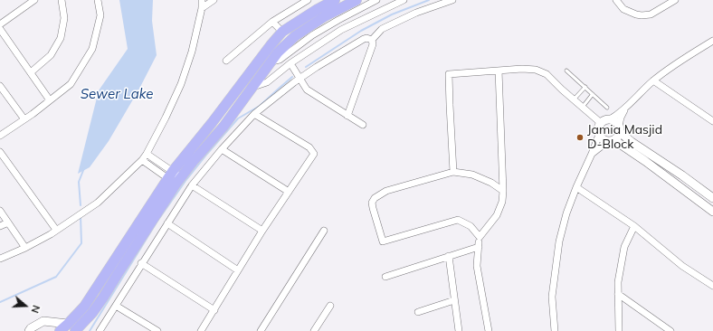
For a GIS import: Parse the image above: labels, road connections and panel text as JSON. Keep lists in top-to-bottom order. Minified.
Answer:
{"water":["Sewer Lake"],"places":["Jamia Masjid D-Block"],"north":"right"}
